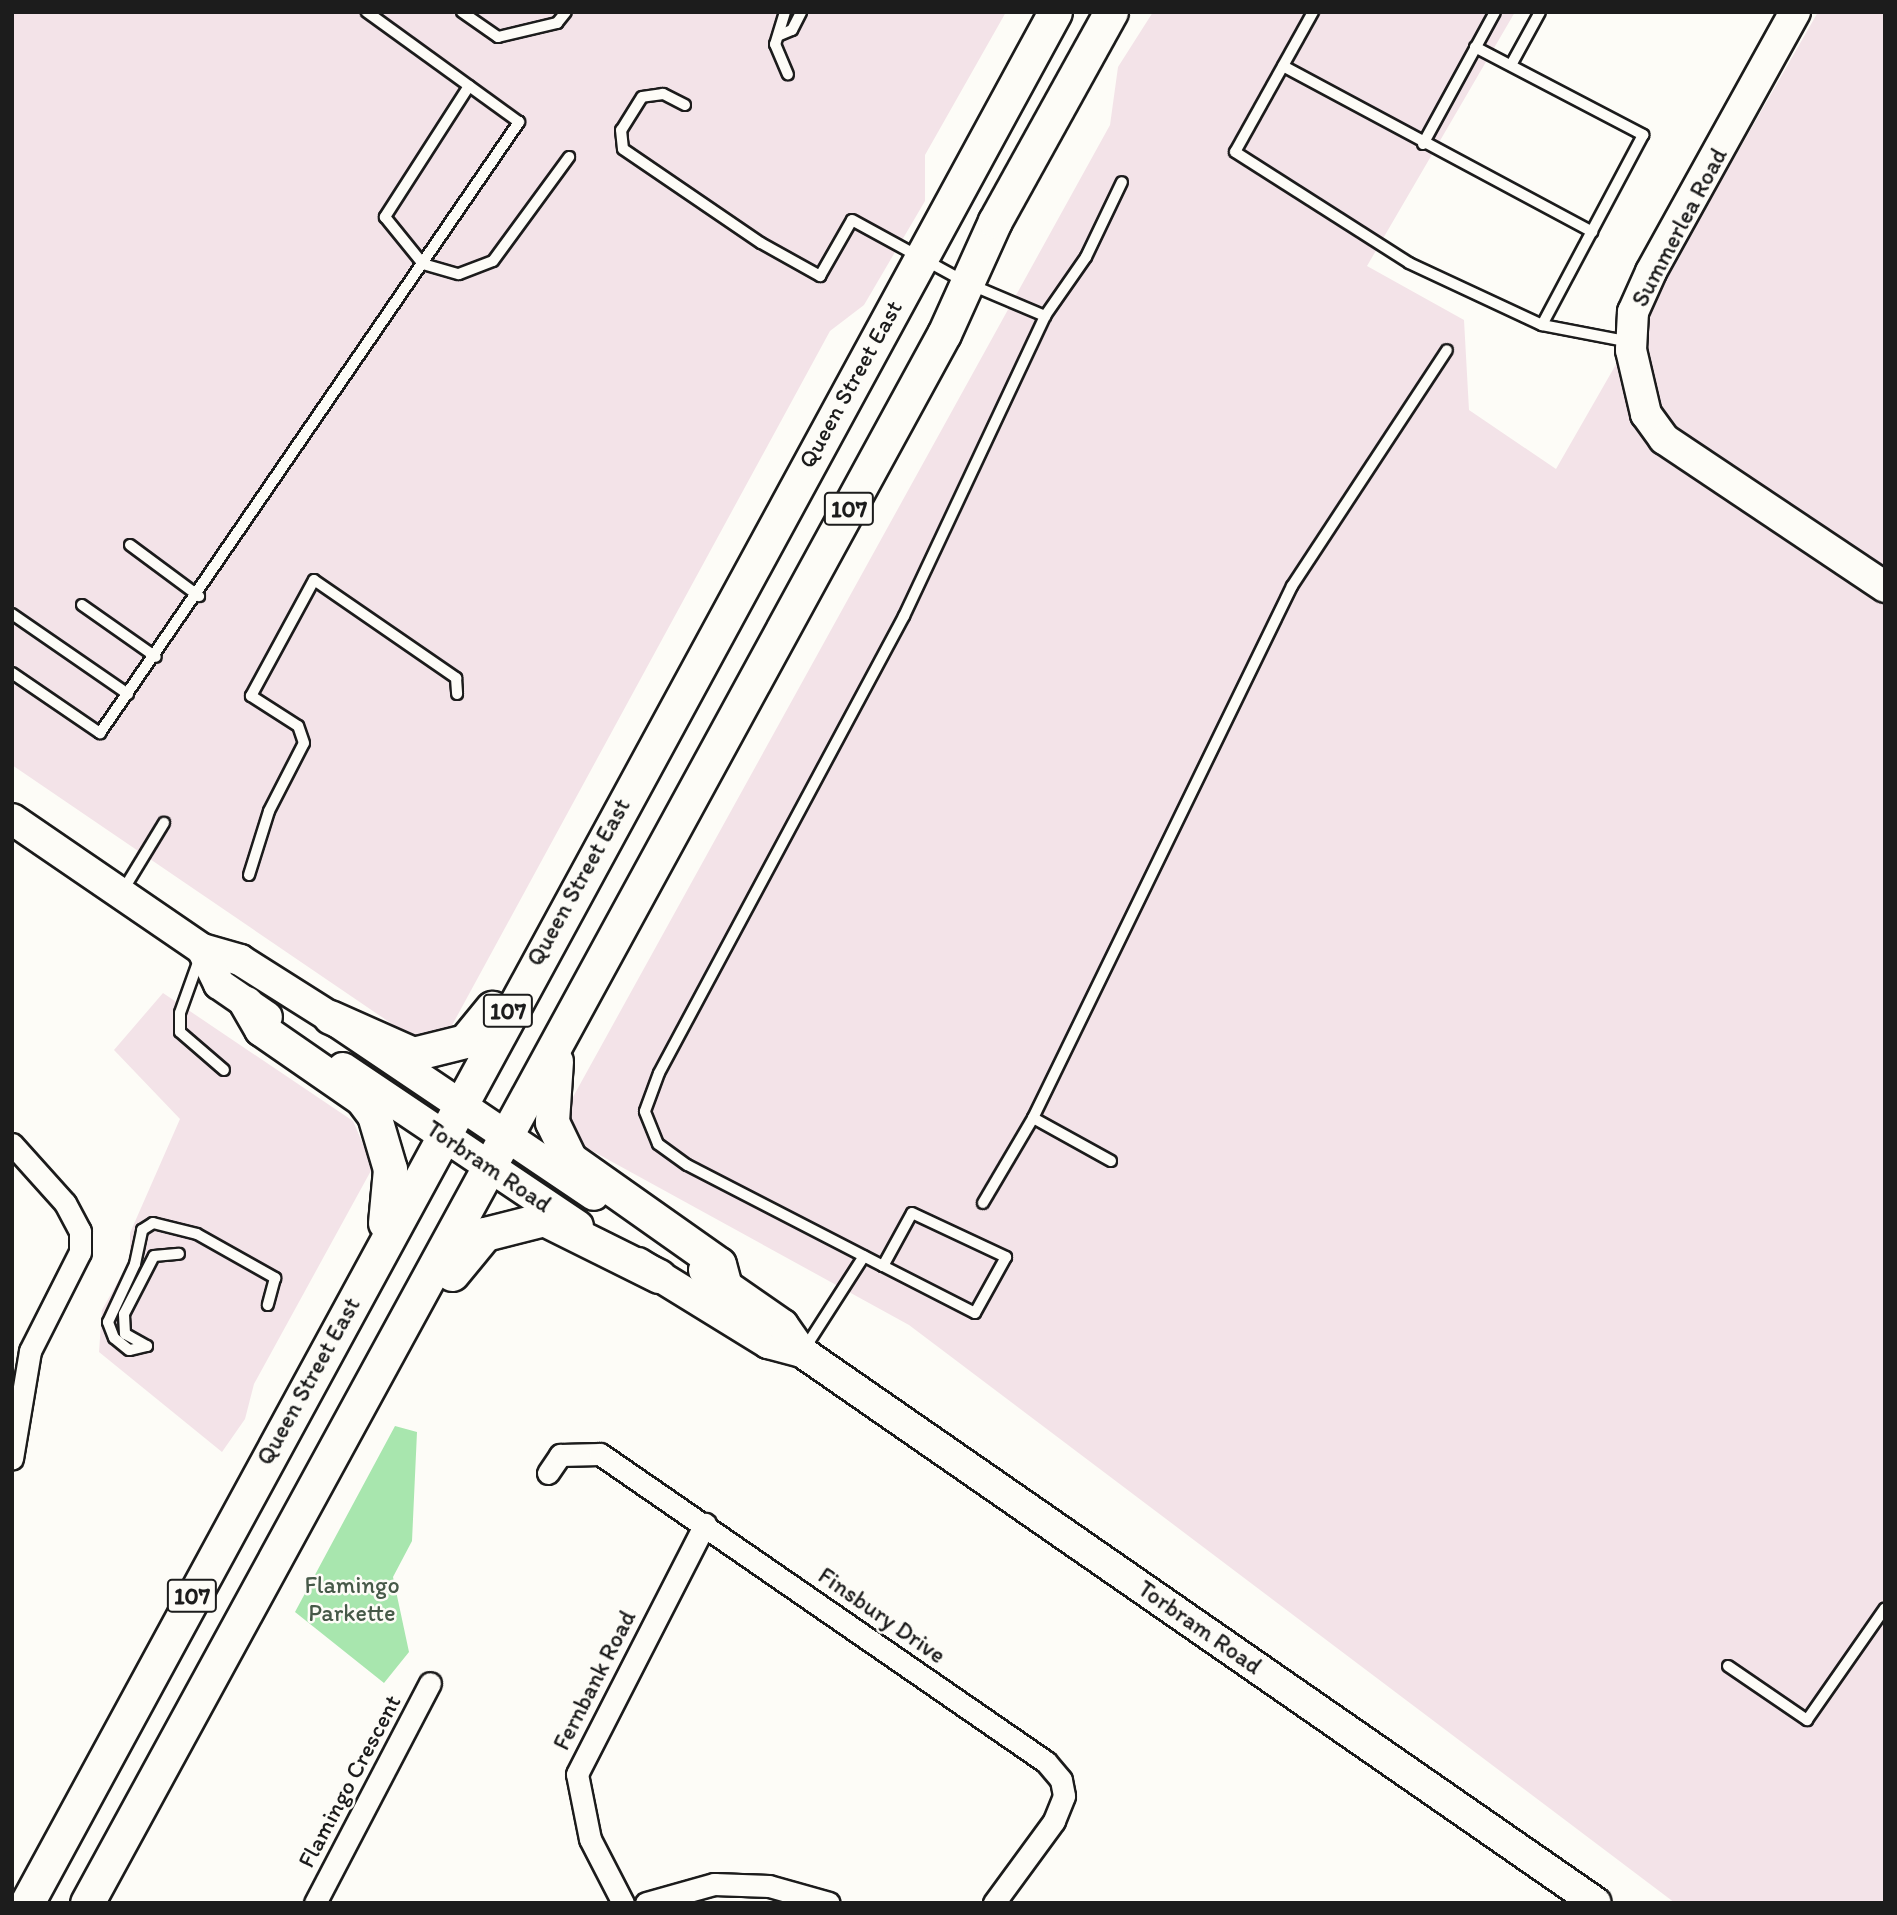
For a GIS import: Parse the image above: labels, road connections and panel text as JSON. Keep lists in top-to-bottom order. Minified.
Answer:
{"streets":{"main road":["Summerlea Road","Queen Street East","107","Torbram Road"],"street":["Finsbury Drive","Fernbank Road","Flamingo Crescent"]},"crossings":[["Queen Street East","Torbram Road"],["107","Torbram Road"],["Finsbury Drive","Fernbank Road"]],"parks":["Flamingo Parkette"]}
